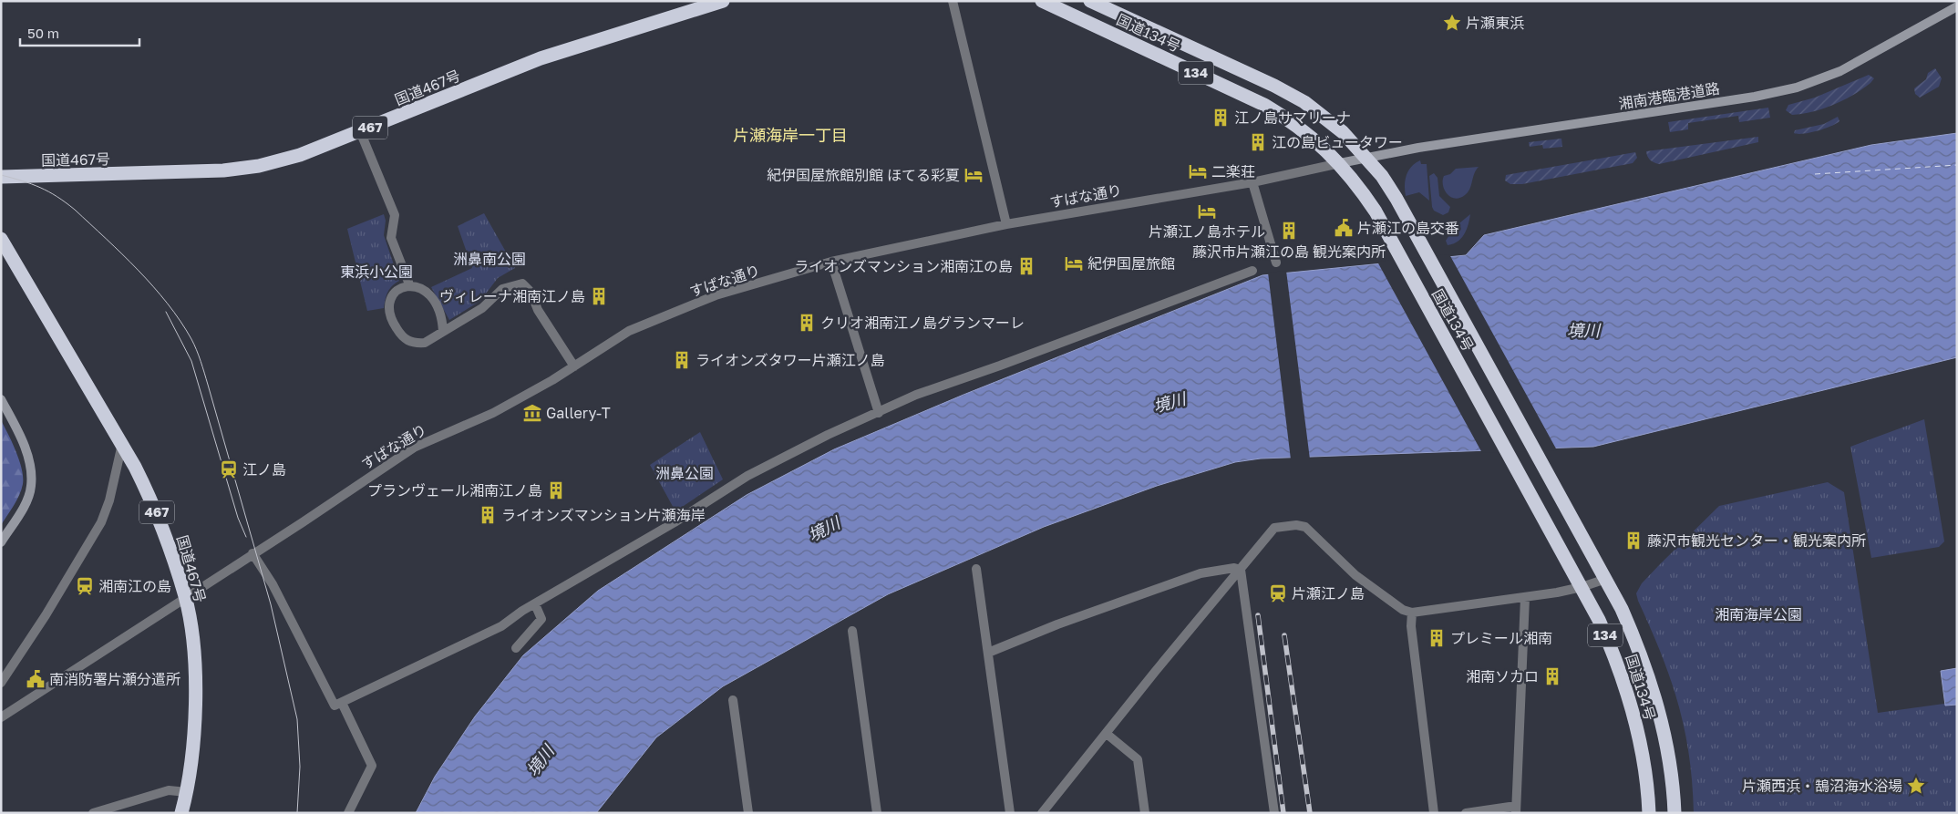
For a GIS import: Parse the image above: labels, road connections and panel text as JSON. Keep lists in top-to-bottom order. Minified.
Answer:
{"streets":{"highway":["国道134号","134","国道467号","467"],"street":["湘南港臨港道路","すばな通り"]},"crossings":[["国道134号","湘南港臨港道路"],["国道134号","すばな通り"],["国道467号","すばな通り"],["湘南港臨港道路","すばな通り"]],"districts":["片瀬海岸一丁目"],"water":["境川"],"parks":["洲鼻南公園","東浜小公園","洲鼻公園","湘南海岸公園"],"places":{"place":["片瀬東浜","片瀬西浜・鵠沼海水浴場"],"building":["江ノ島サマリーナ","江の島ビュータワー","藤沢市片瀬江の島 観光案内所","ライオンズマンション湘南江の島","ヴィレーナ湘南江ノ島","クリオ湘南江ノ島グランマーレ","ライオンズタワー片瀬江ノ島","プランヴェール湘南江ノ島","ライオンズマンション片瀬海岸","藤沢市観光センター・観光案内所","プレミール湘南","湘南ソカロ"],"hotel":["二楽荘","紀伊国屋旅館別館 ほてる彩夏","片瀬江ノ島ホテル","紀伊国屋旅館"],"public building":["片瀬江の島交番","南消防署片瀬分遣所"],"museum":["Gallery-T"],"station":["江ノ島","湘南江の島","片瀬江ノ島"]},"scale_bar":"50 m"}
